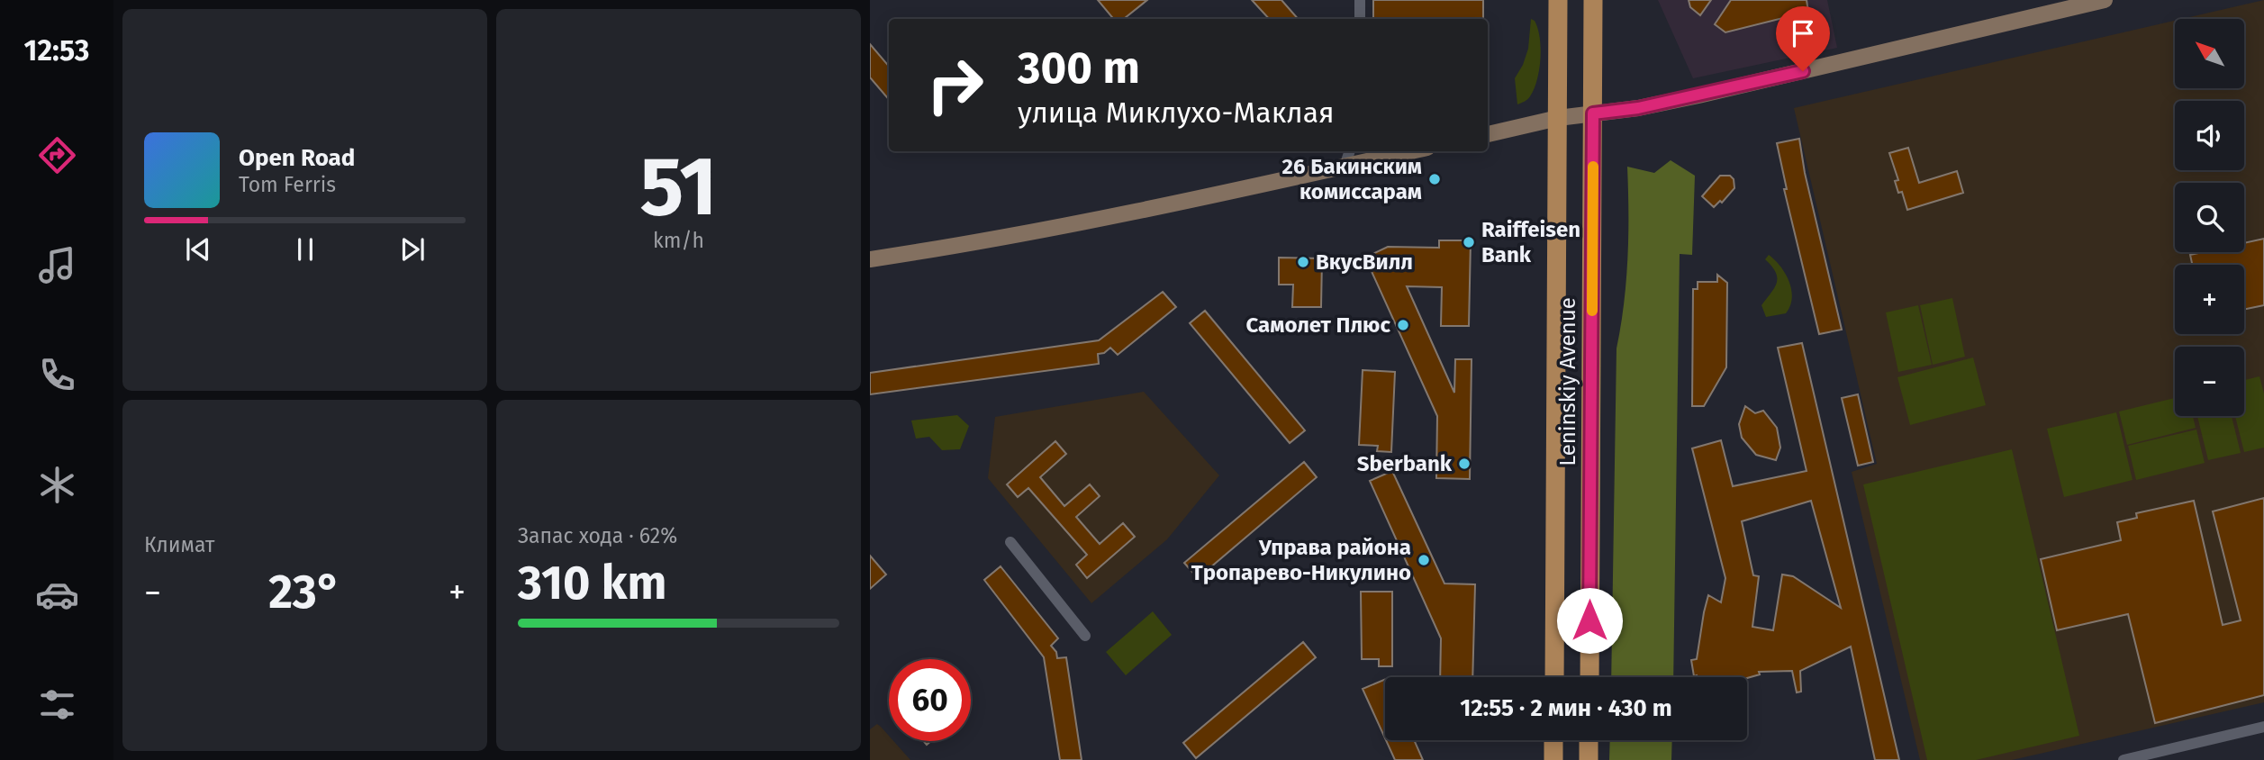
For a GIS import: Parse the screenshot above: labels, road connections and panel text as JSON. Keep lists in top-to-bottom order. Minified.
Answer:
{"streets":{"main road":["Leninskiy Avenue"]},"places":["26 Бакинским комиссарам","Raiffeisen Bank","ВкусВилл","Самолет Плюс","Sberbank","Управа района Тропарево-Никулино"],"north":"top left","page":{"tabs":"12:53","tile":[["51","km/h"],"Климат",["Запас хода · 62%","310 km"]],"map_buttons":["+","−"],"turn":["300 m","улица Миклухо-Маклая"],"song":["Open Road","Tom Ferris"],"heat":["−","23°","+"],"limit":"60","trip":"12:55 · 2 мин · 430 m"}}
